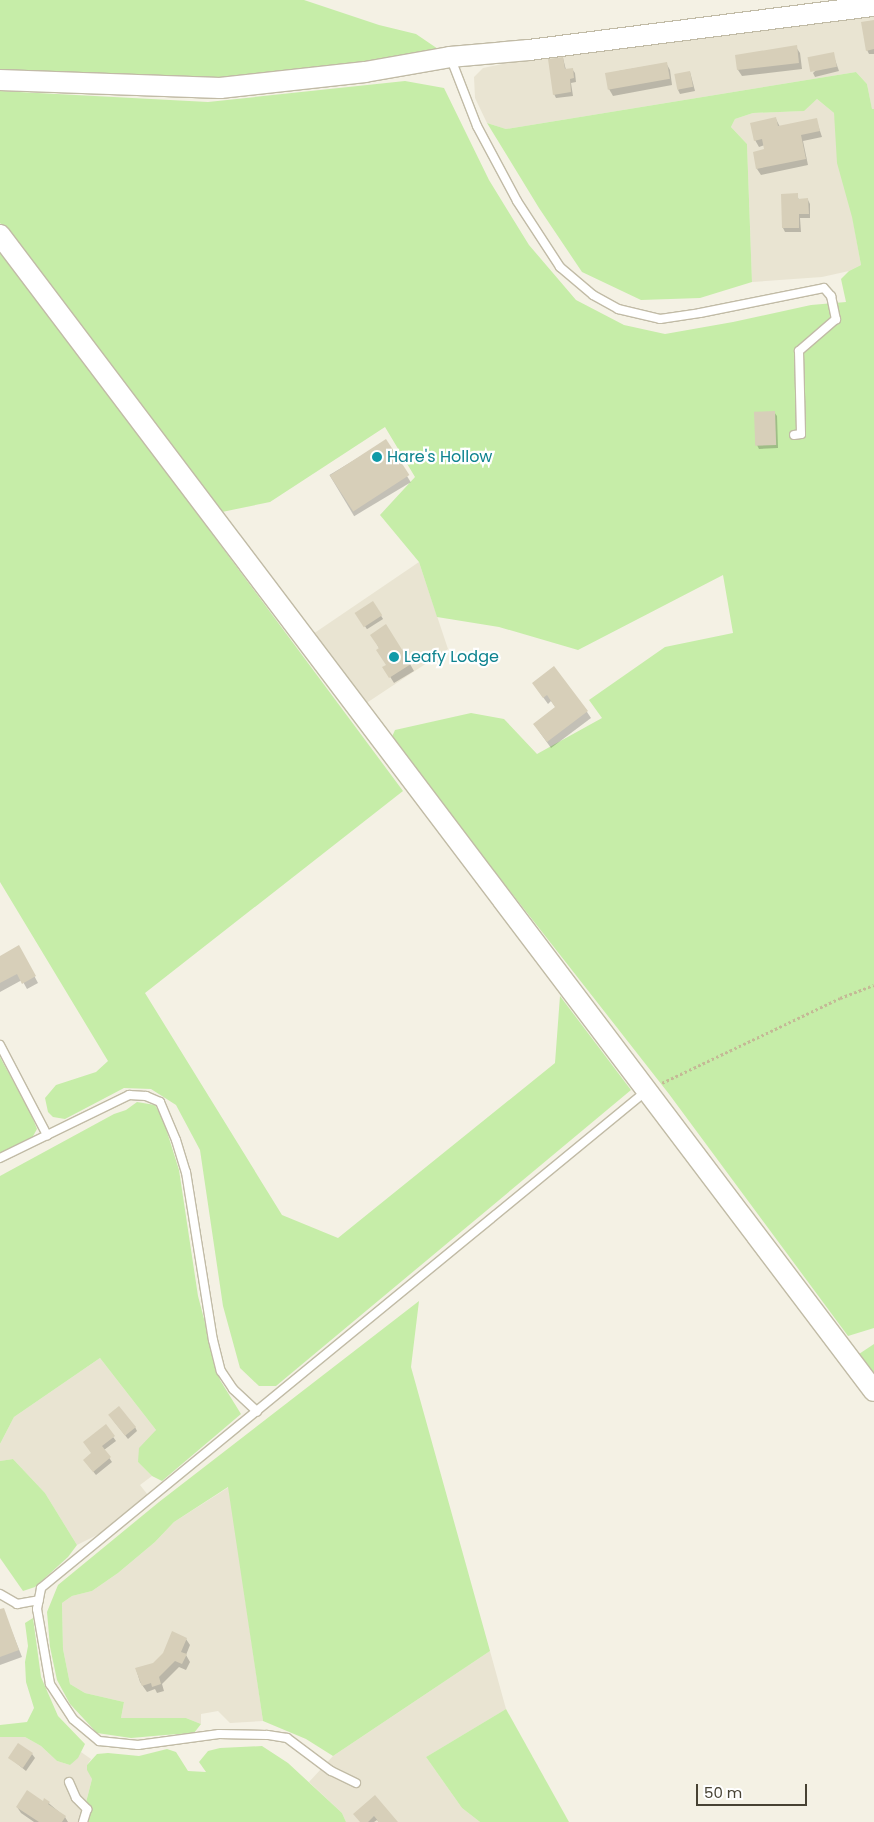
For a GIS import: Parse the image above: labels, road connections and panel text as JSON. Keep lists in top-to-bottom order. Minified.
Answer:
{"places":["Hare's Hollow","Leafy Lodge"],"scale_bar":"50 m"}
